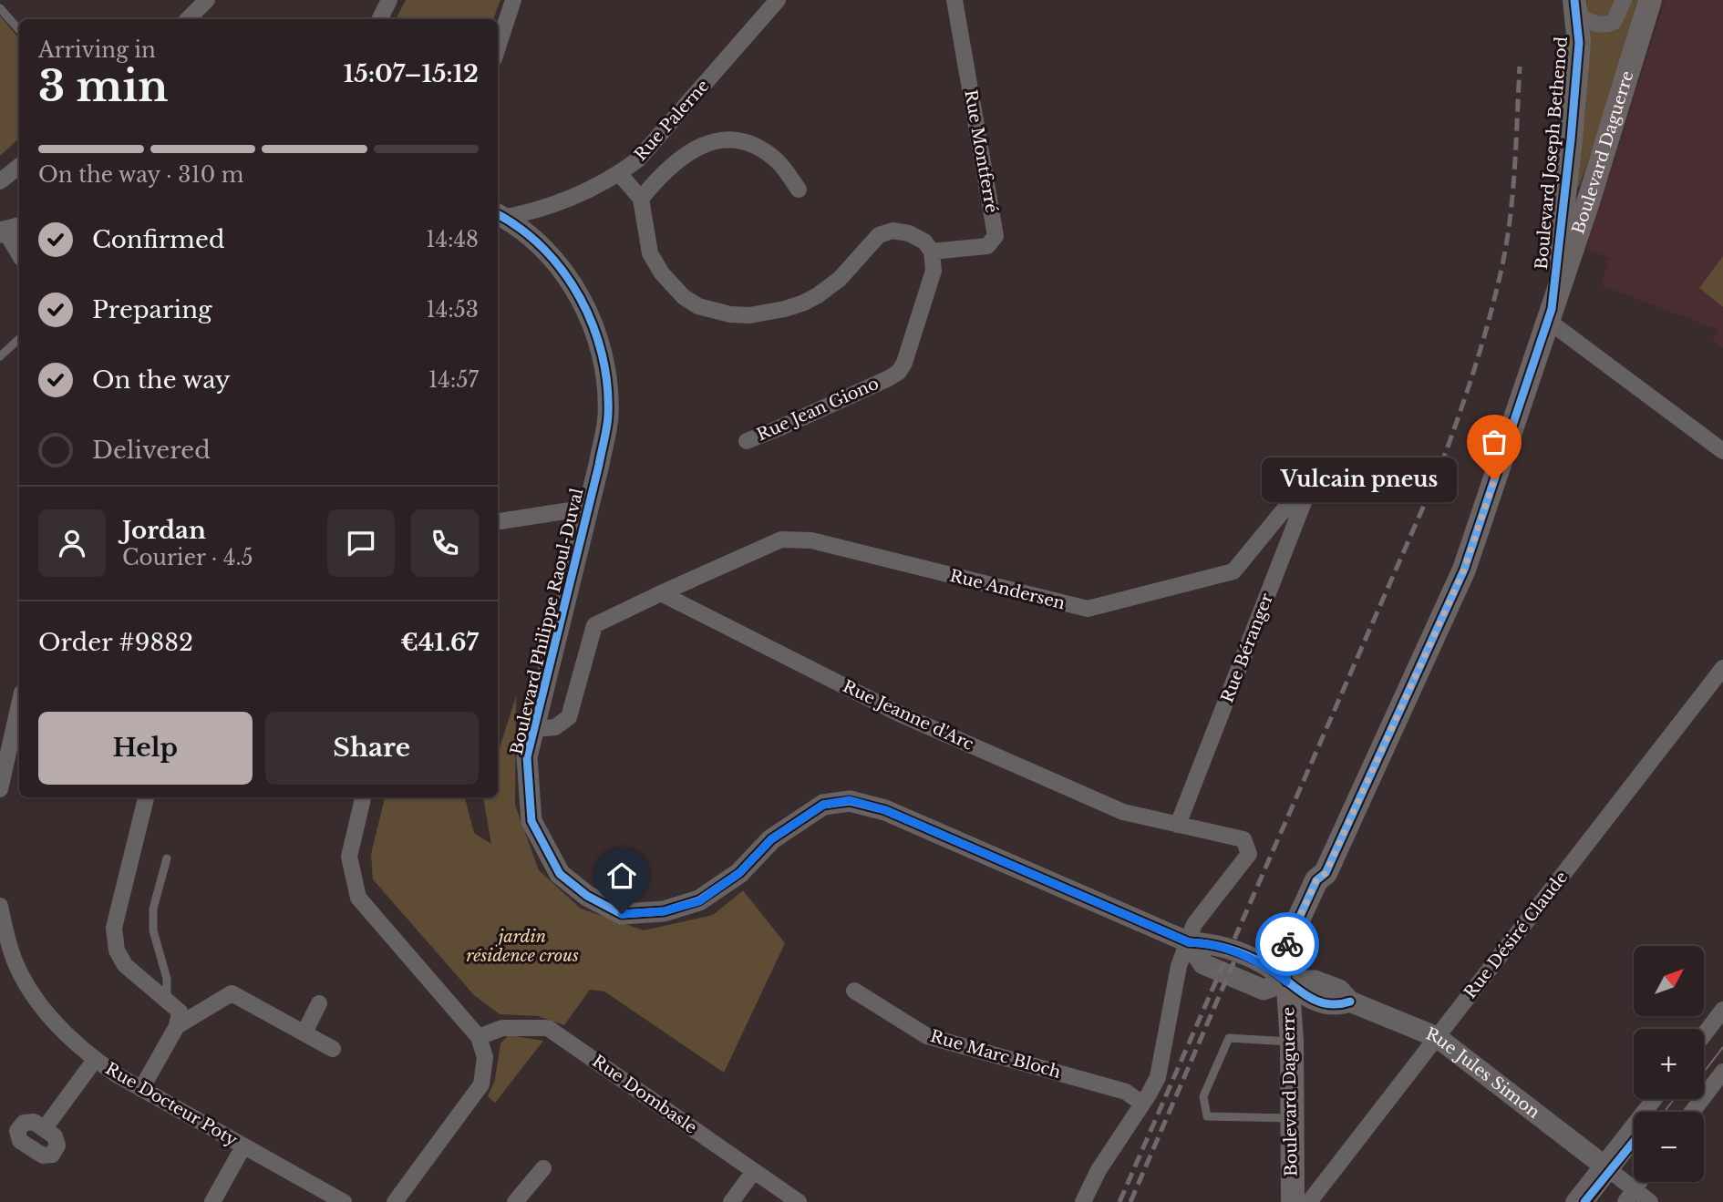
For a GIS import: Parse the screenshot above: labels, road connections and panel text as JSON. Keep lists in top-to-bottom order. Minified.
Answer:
{"streets":{"main road":["Boulevard Joseph Bethenod","Boulevard Daguerre"],"street":["Rue Palerne","Rue Montferré","Rue Jean Giono","Rue Andersen","Boulevard Philippe Raoul-Duval","Rue Béranger","Rue Jeanne d'Arc","Rue Désiré Claude","Rue Marc Bloch","Rue Jules Simon","Rue Dombasle","Rue Docteur Poty"]},"crossings":[["Rue Palerne","Boulevard Philippe Raoul-Duval"],["Rue Montferré","Rue Jean Giono"],["Boulevard Joseph Bethenod","Boulevard Daguerre"],["Boulevard Daguerre","Boulevard Philippe Raoul-Duval"],["Boulevard Daguerre","Rue Jules Simon"],["Rue Andersen","Rue Béranger"],["Rue Andersen","Rue Jeanne d'Arc"],["Boulevard Philippe Raoul-Duval","Rue Jeanne d'Arc"],["Boulevard Philippe Raoul-Duval","Rue Jules Simon"],["Rue Béranger","Rue Jeanne d'Arc"],["Rue Désiré Claude","Rue Jules Simon"]],"parks":["jardin résidence crous"],"places":["Vulcain pneus"],"north":"top right","page":{"heading":["3 min","Arriving in","15:07–15:12"],"panel":["Jordan","Courier · 4.5","Order #9882","€41.67"],"bar":"On the way · 310 m","list":[["Confirmed","14:48"],["Preparing","14:53"],["On the way","14:57"],"Delivered"],"bubble":"Vulcain pneus","buttons":["Help","Share"],"map_buttons":["+","−"]}}
